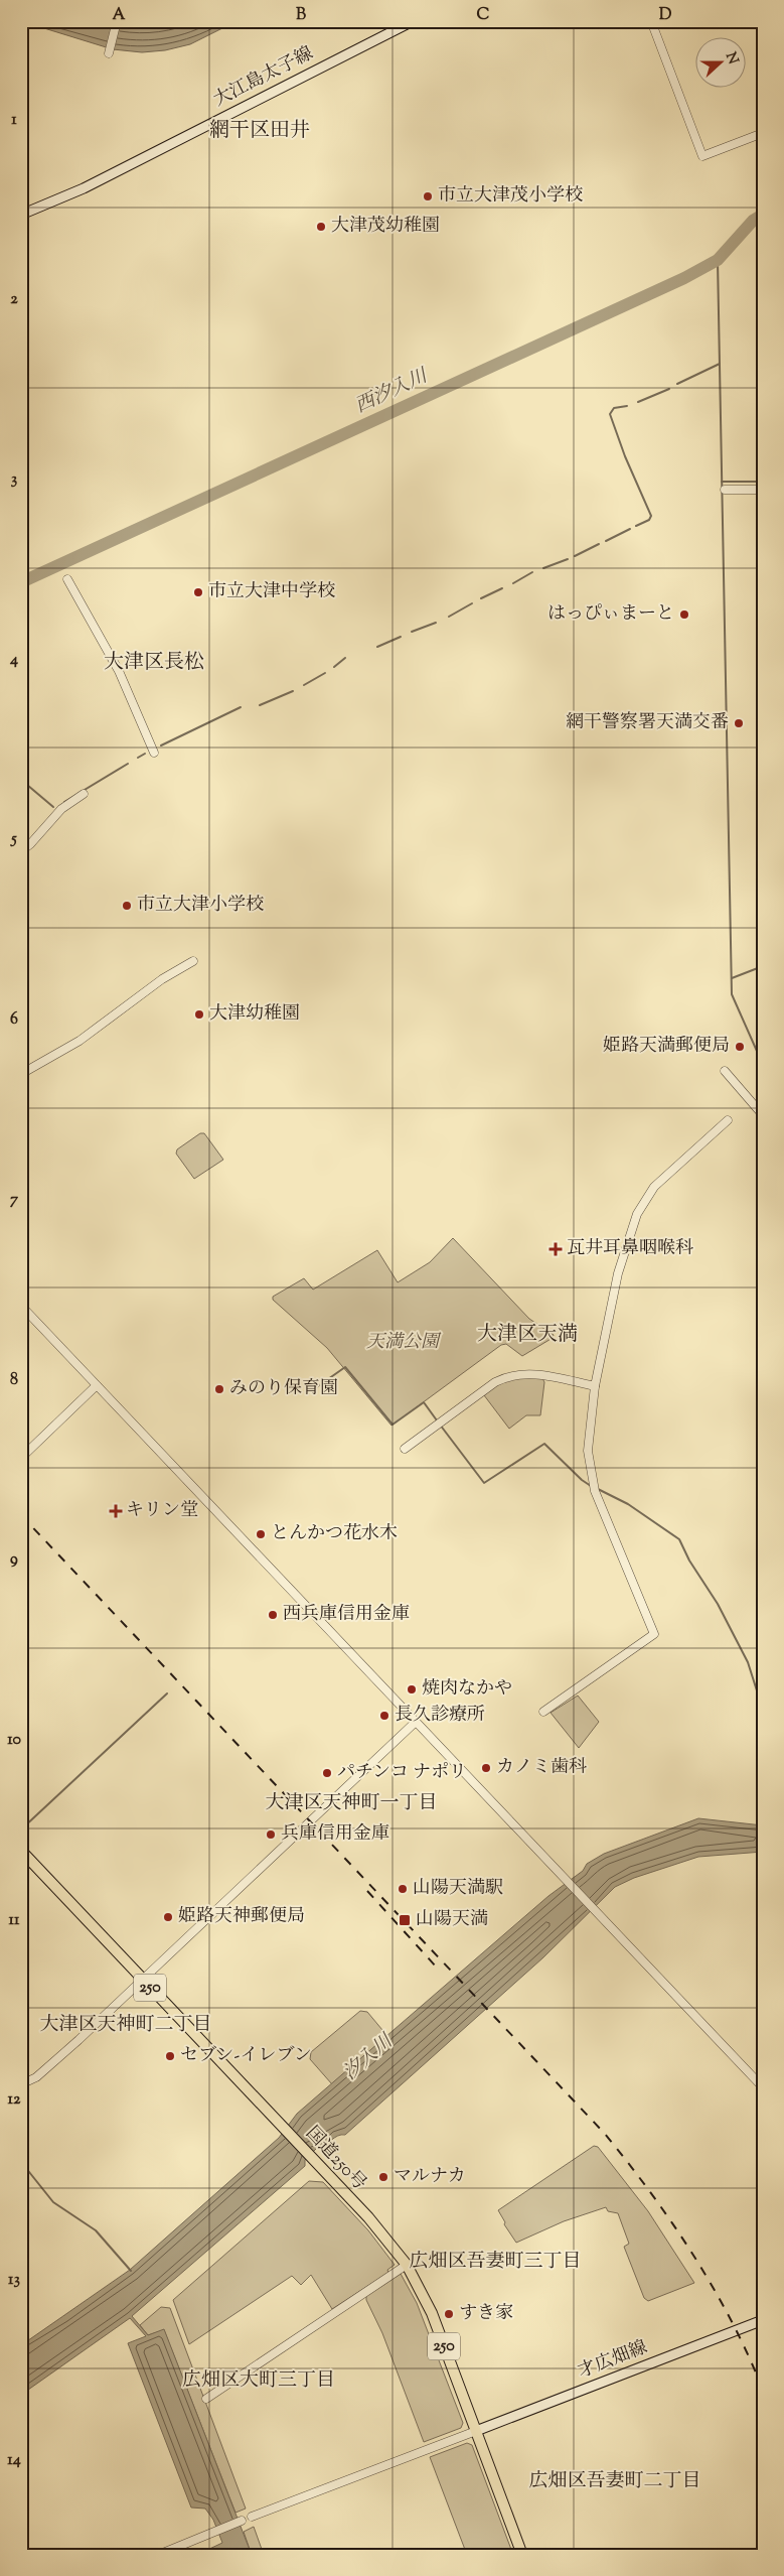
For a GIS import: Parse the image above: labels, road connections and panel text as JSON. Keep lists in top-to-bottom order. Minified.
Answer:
{"streets":{"highway":["250","国道250号"],"main road":["大江島太子線","才広畑線"]},"crossings":[["国道250号","才広畑線"]],"districts":["網干区田井","大津区長松","大津区天満","大津区天神町一丁目","大津区天神町二丁目","広畑区吾妻町三丁目","広畑区大町三丁目","広畑区吾妻町二丁目"],"water":["西汐入川","汐入川"],"parks":["天満公園"],"places":{"other":["市立大津茂小学校","大津茂幼稚園","市立大津中学校","はっぴぃまーと","網干警察署天満交番","市立大津小学校","大津幼稚園","姫路天満郵便局","みのり保育園","とんかつ花水木","西兵庫信用金庫","焼肉なかや","長久診療所","カノミ歯科","パチンコ ナポリ","兵庫信用金庫","山陽天満駅","姫路天神郵便局","セブン-イレブン","マルナカ","すき家"],"health":["瓦井耳鼻咽喉科","キリン堂"],"transit":["山陽天満"]},"north":"right","grid":{"columns":["A","B","C","D"],"rows":["1","2","3","4","5","6","7","8","9","10","11","12","13","14"]}}
